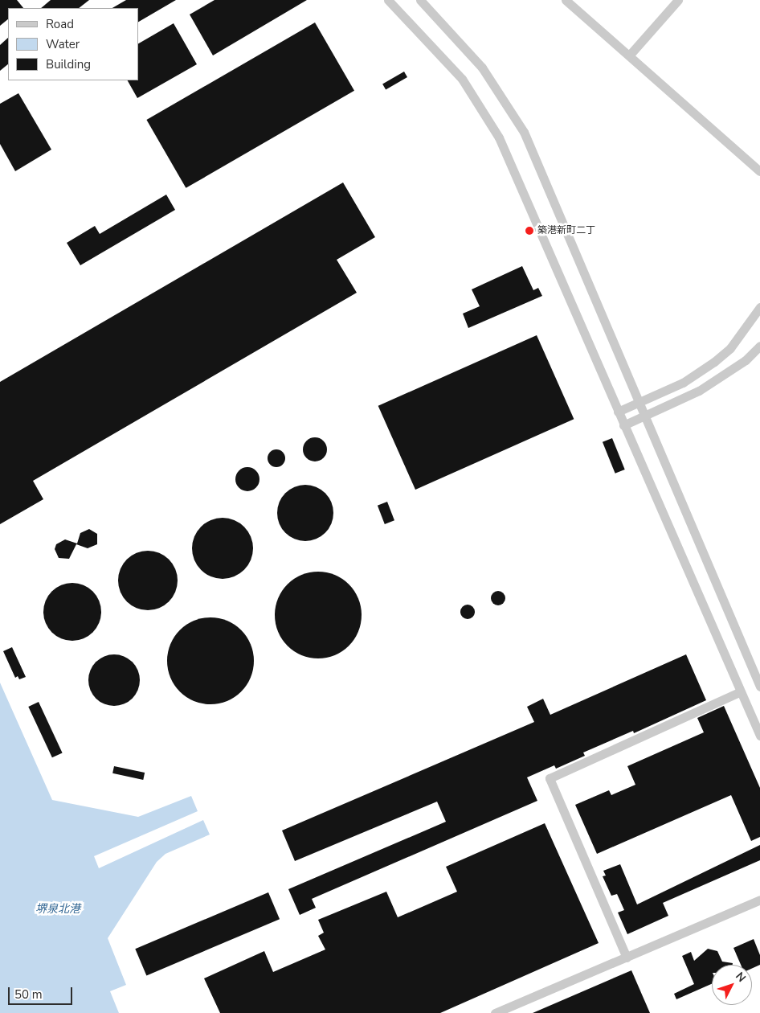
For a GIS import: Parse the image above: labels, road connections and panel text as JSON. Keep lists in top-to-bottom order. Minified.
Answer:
{"water":["堺泉北港"],"places":["築港新町二丁"],"legend":["Road","Water","Building"],"scale_bar":"50 m","north":"top right"}
